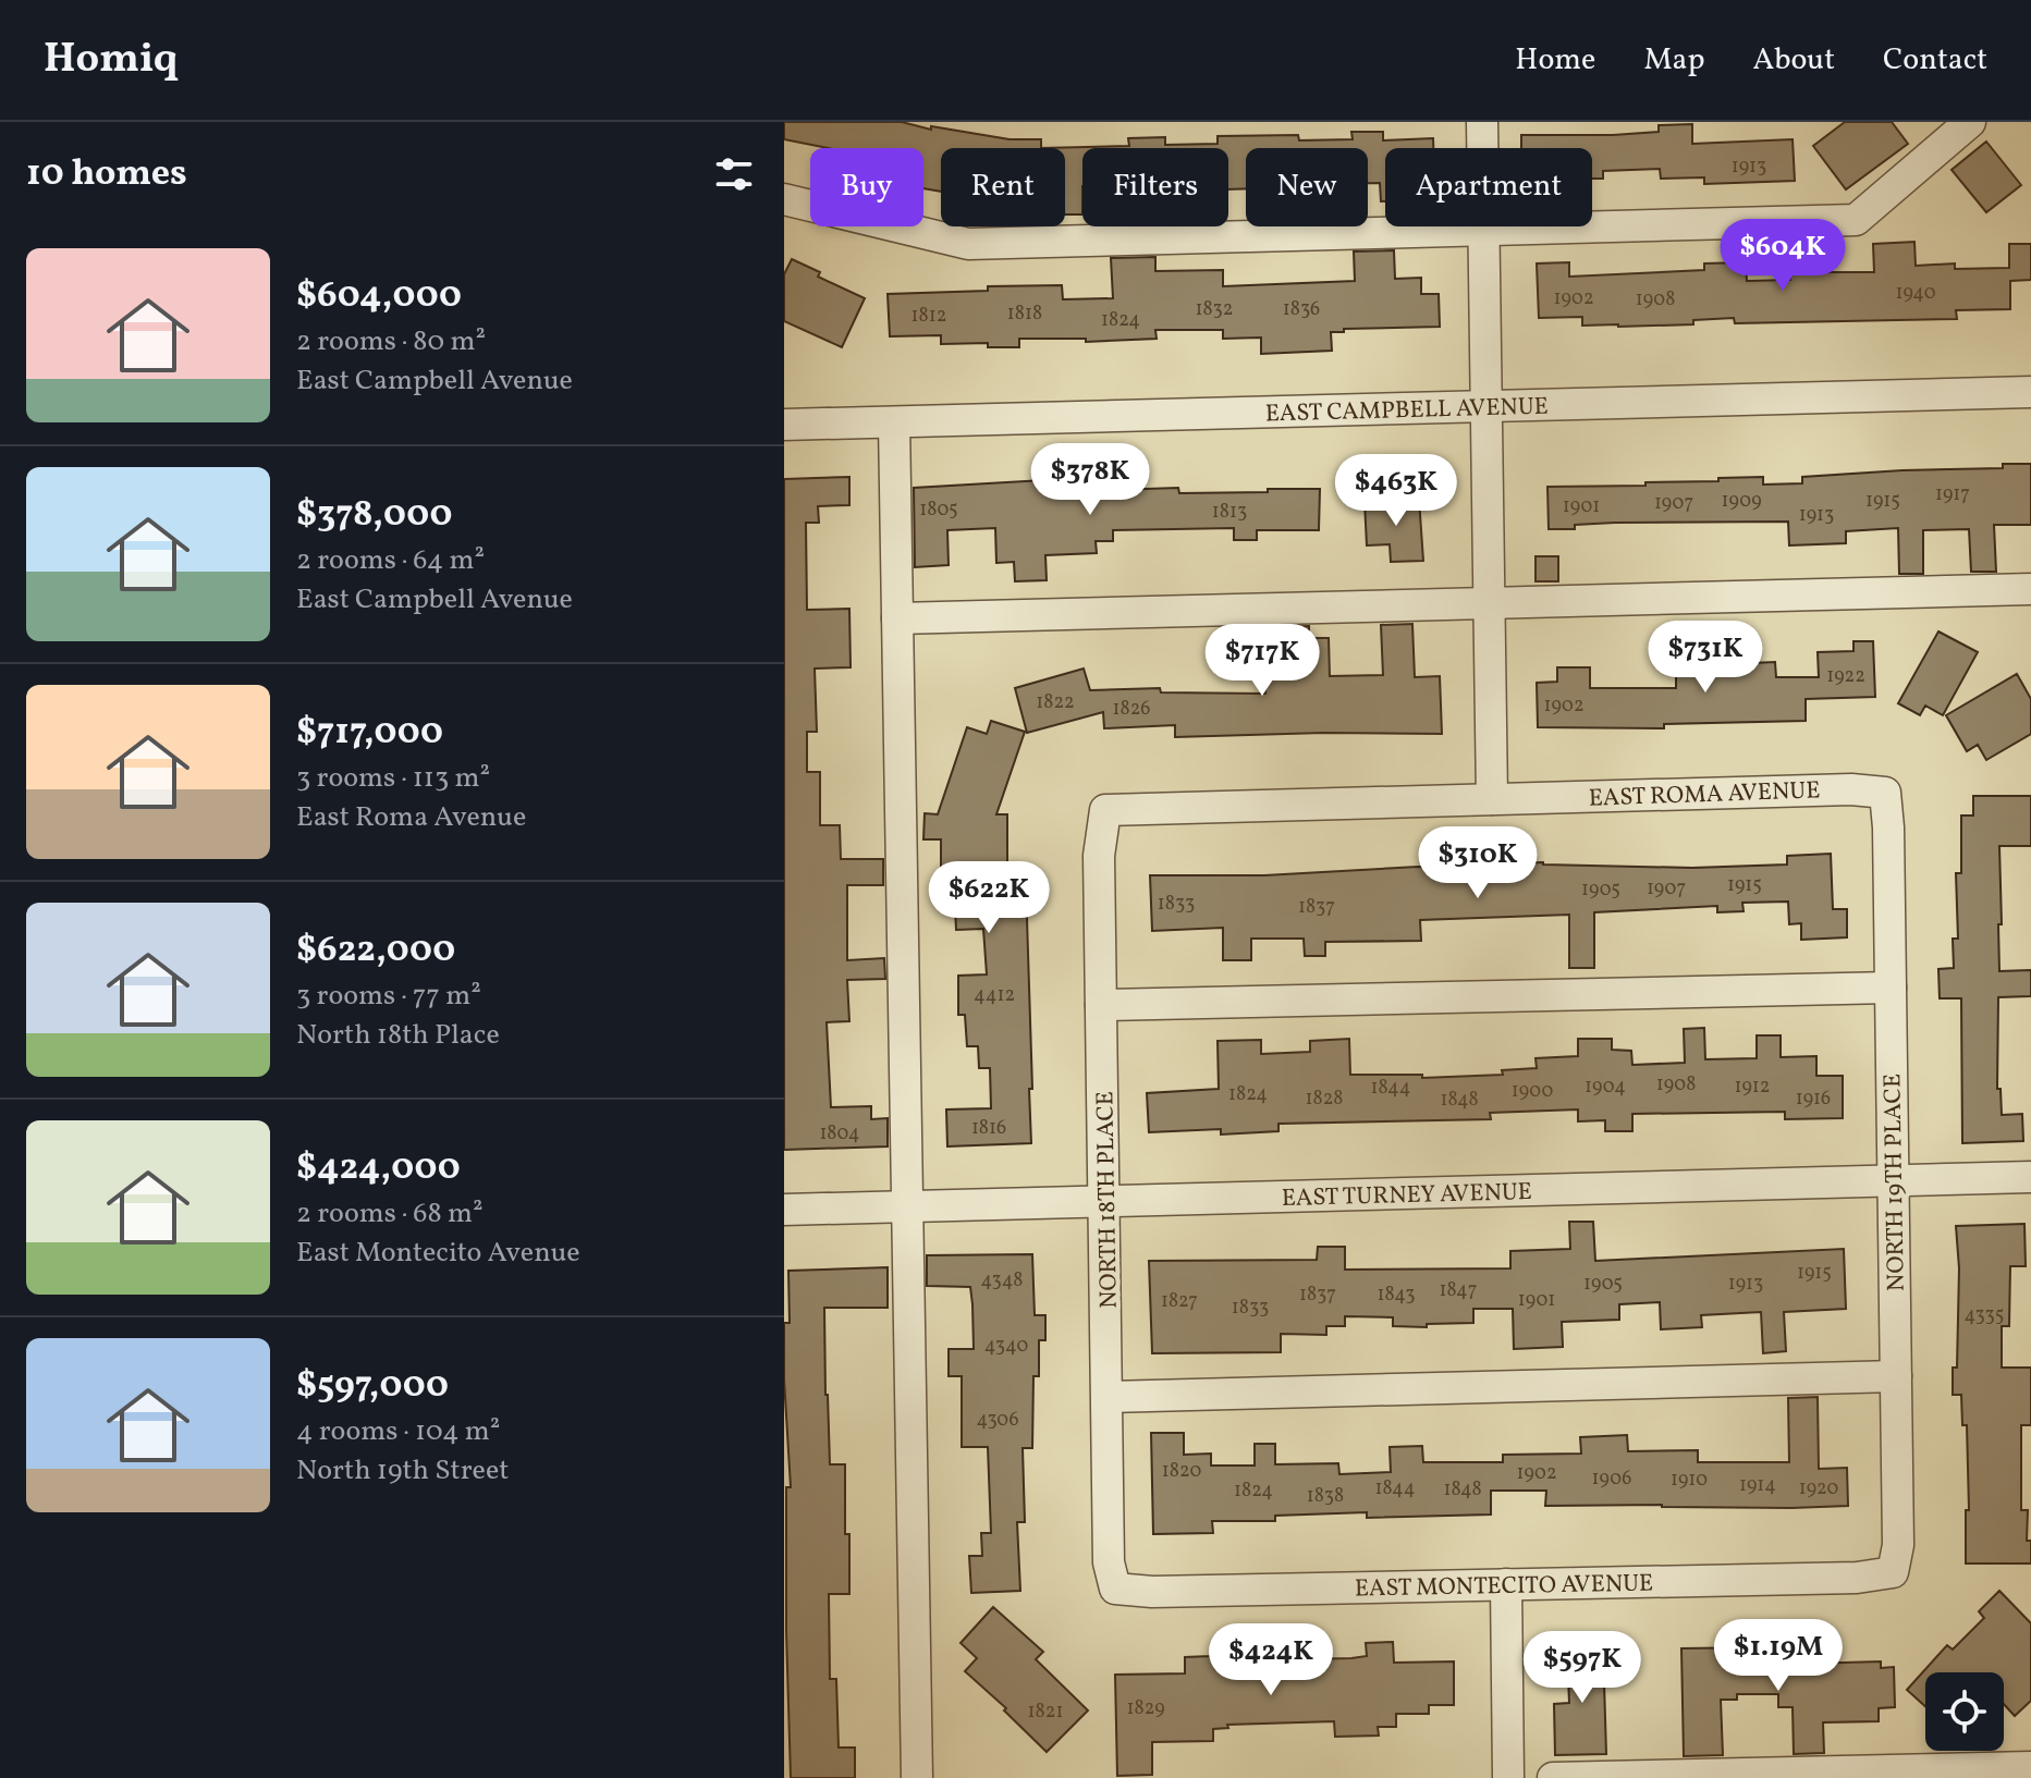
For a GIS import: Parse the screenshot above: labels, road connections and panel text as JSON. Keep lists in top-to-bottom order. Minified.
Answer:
{"streets":{"street":["EAST CAMPBELL AVENUE","EAST ROMA AVENUE","NORTH 19TH PLACE","EAST TURNEY AVENUE","NORTH 18TH PLACE","EAST MONTECITO AVENUE"]},"crossings":[["EAST ROMA AVENUE","NORTH 19TH PLACE"],["EAST ROMA AVENUE","NORTH 18TH PLACE"],["NORTH 19TH PLACE","EAST TURNEY AVENUE"],["NORTH 19TH PLACE","EAST MONTECITO AVENUE"],["EAST TURNEY AVENUE","NORTH 18TH PLACE"],["NORTH 18TH PLACE","EAST MONTECITO AVENUE"]],"house_numbers":["1913","1940","1902","1908","1832","1836","1818","1812","1824","1917","1909","1915","1907","1901","1805","1813","1913","1922","1822","1902","1826","1915","1907","1905","1833","1837","4412","1908","1904","1912","1844","1900","1824","1828","1916","1848","1816","1804","1915","4348","1905","1913","1847","1837","1843","1901","1827","1833","4335","4340","4306","1820","1902","1906","1910","1914","1844","1920","1848","1824","1838","1829","1821"],"page":{"header":"Homiq","nav":["Home","Map","About","Contact"],"heading":"10 homes","chip":["Buy","Rent","Filters","New","Apartment"],"price":["$604K","$378K","$463K","$731K","$717K","$310K","$622K","$1.19M","$424K","$597K"],"list":[{"name":"$604,000","note":"2 rooms · 80 m² · East Campbell Avenue"},{"name":"$378,000","note":"2 rooms · 64 m² · East Campbell Avenue"},{"name":"$717,000","note":"3 rooms · 113 m² · East Roma Avenue"},{"name":"$622,000","note":"3 rooms · 77 m² · North 18th Place"},{"name":"$424,000","note":"2 rooms · 68 m² · East Montecito Avenue"},{"name":"$597,000","note":"4 rooms · 104 m² · North 19th Street"}]}}
